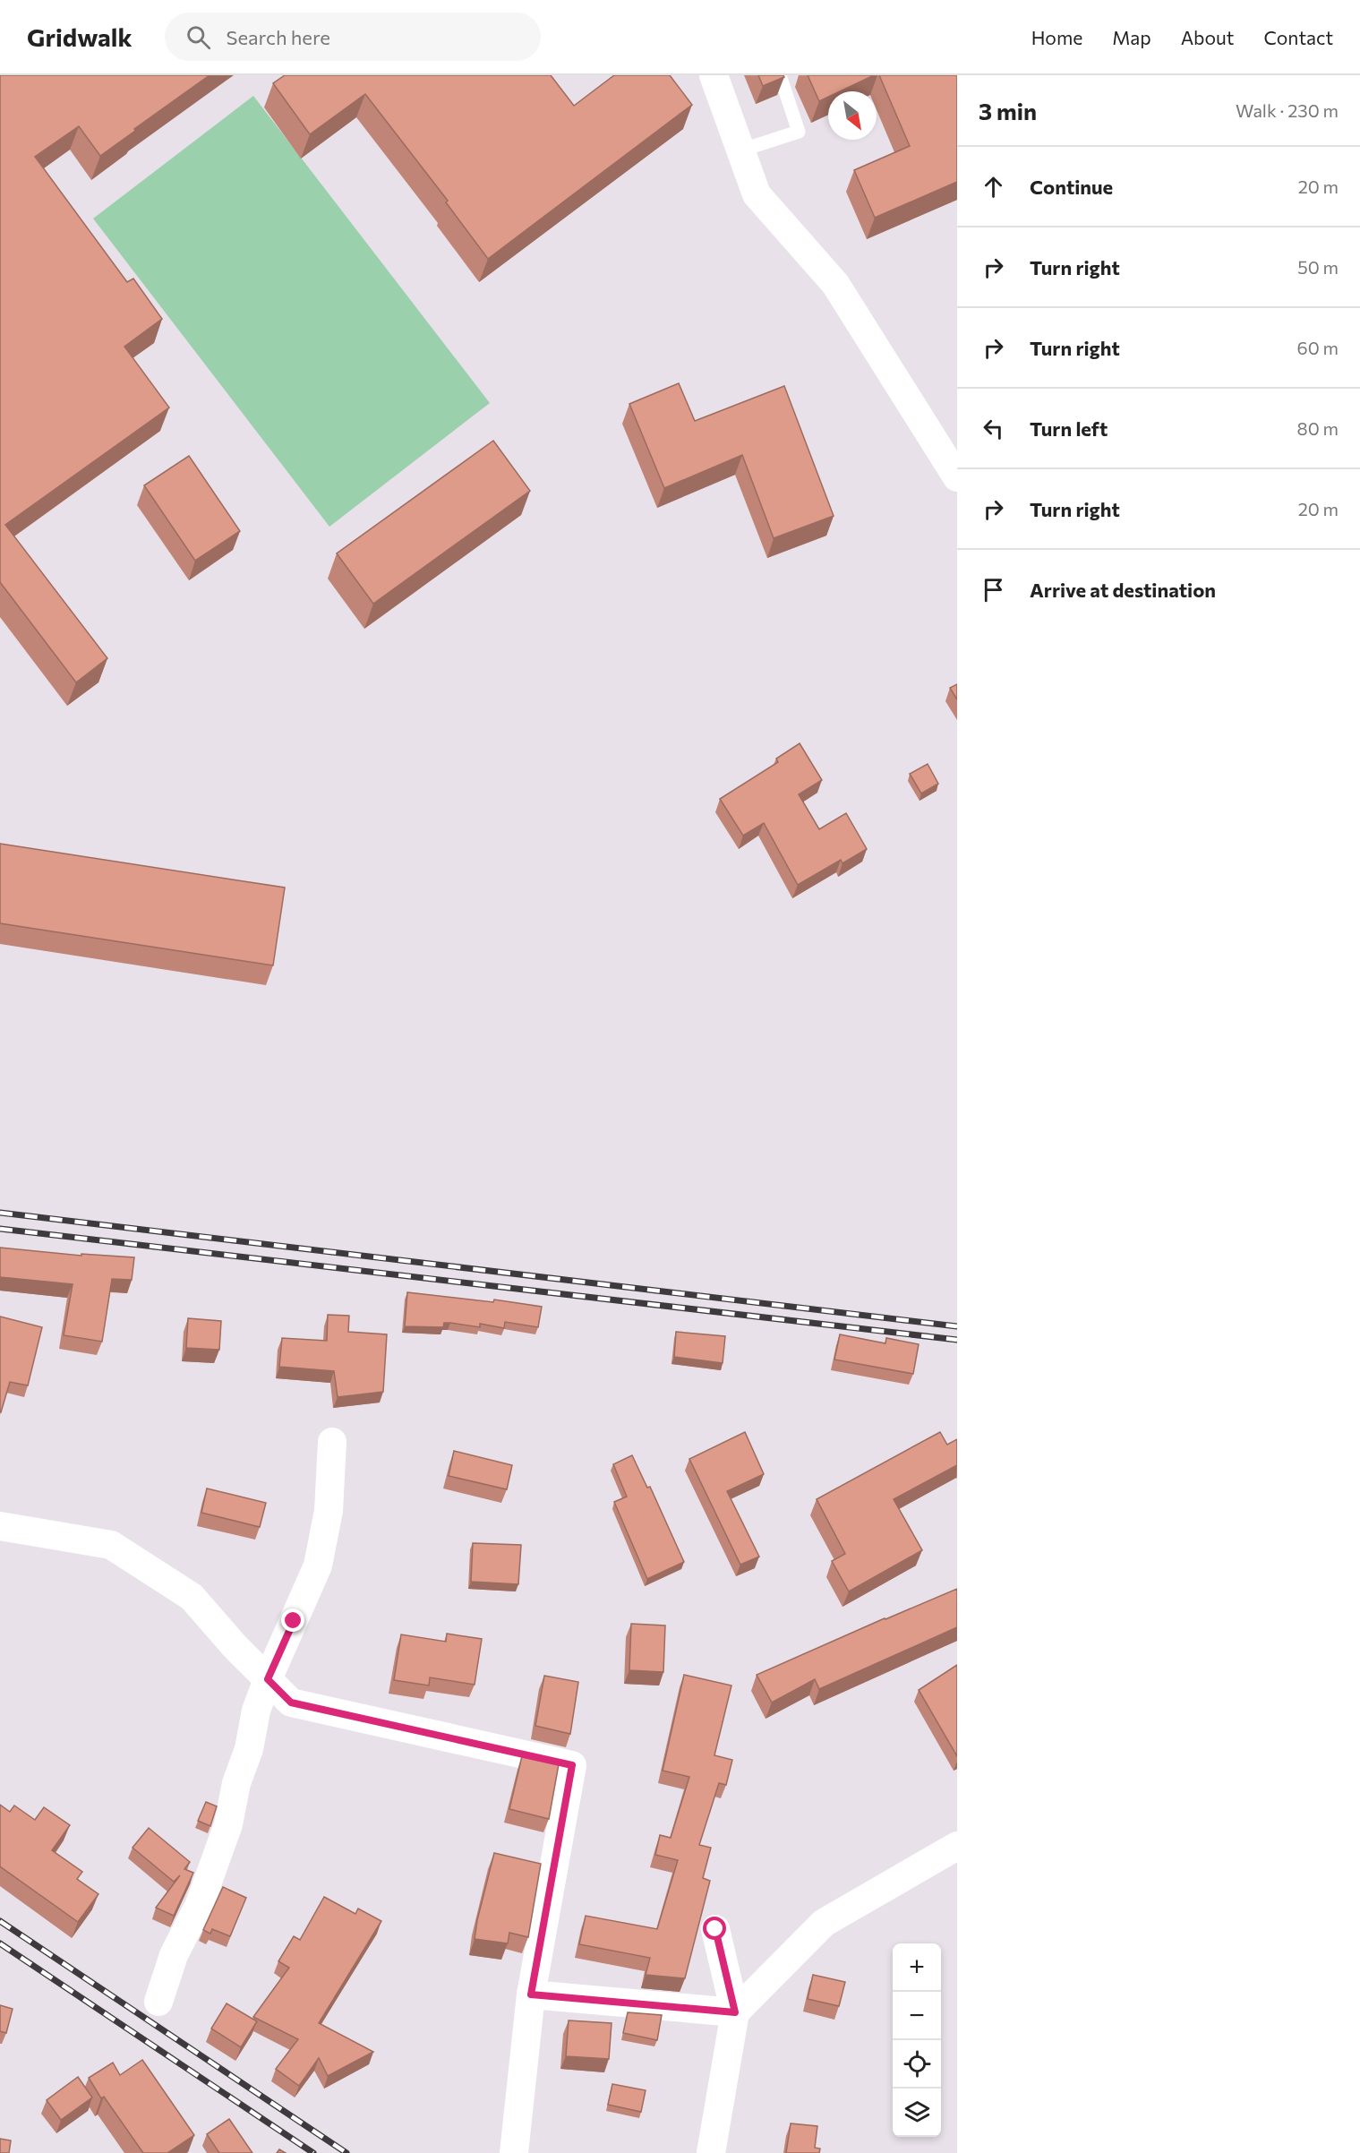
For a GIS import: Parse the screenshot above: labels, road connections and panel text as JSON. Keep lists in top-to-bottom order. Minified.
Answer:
{"north":"bottom right","page":{"header":"Gridwalk","search":"Search here","nav":["Home","Map","About","Contact"],"heading":["3 min","Walk · 230 m"],"list":[["Continue","20 m"],["Turn right","50 m"],["Turn right","60 m"],["Turn left","80 m"],["Turn right","20 m"],"Arrive at destination"],"map_buttons":["+","−"]}}
